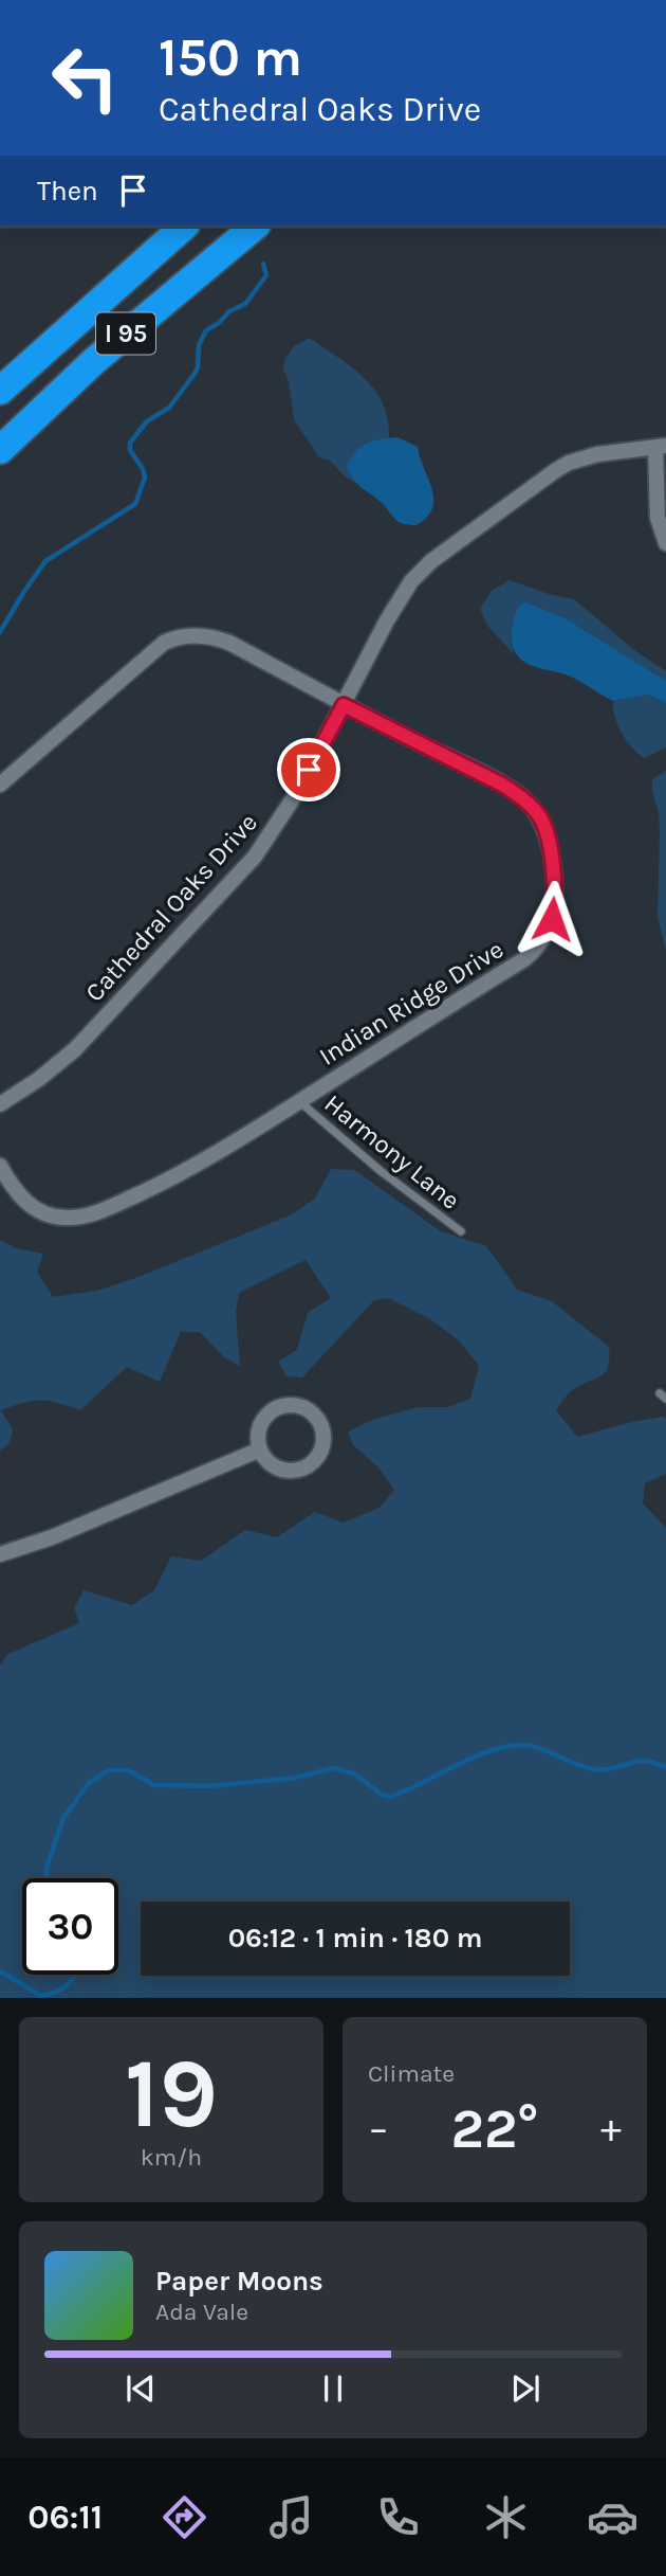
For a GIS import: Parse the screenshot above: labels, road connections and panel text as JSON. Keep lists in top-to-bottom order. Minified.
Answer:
{"streets":{"highway":["I 95"],"street":["Cathedral Oaks Drive","Indian Ridge Drive"],"lane":["Harmony Lane"]},"crossings":[["Cathedral Oaks Drive","Indian Ridge Drive"],["Indian Ridge Drive","Harmony Lane"]],"page":{"turn":["150 m","Cathedral Oaks Drive"],"then":"Then","limit":"30","trip":"06:12 · 1 min · 180 m","tile":[["19","km/h"],"Climate"],"heat":["−","22°","+"],"song":["Paper Moons","Ada Vale"],"tabs":"06:11"}}
